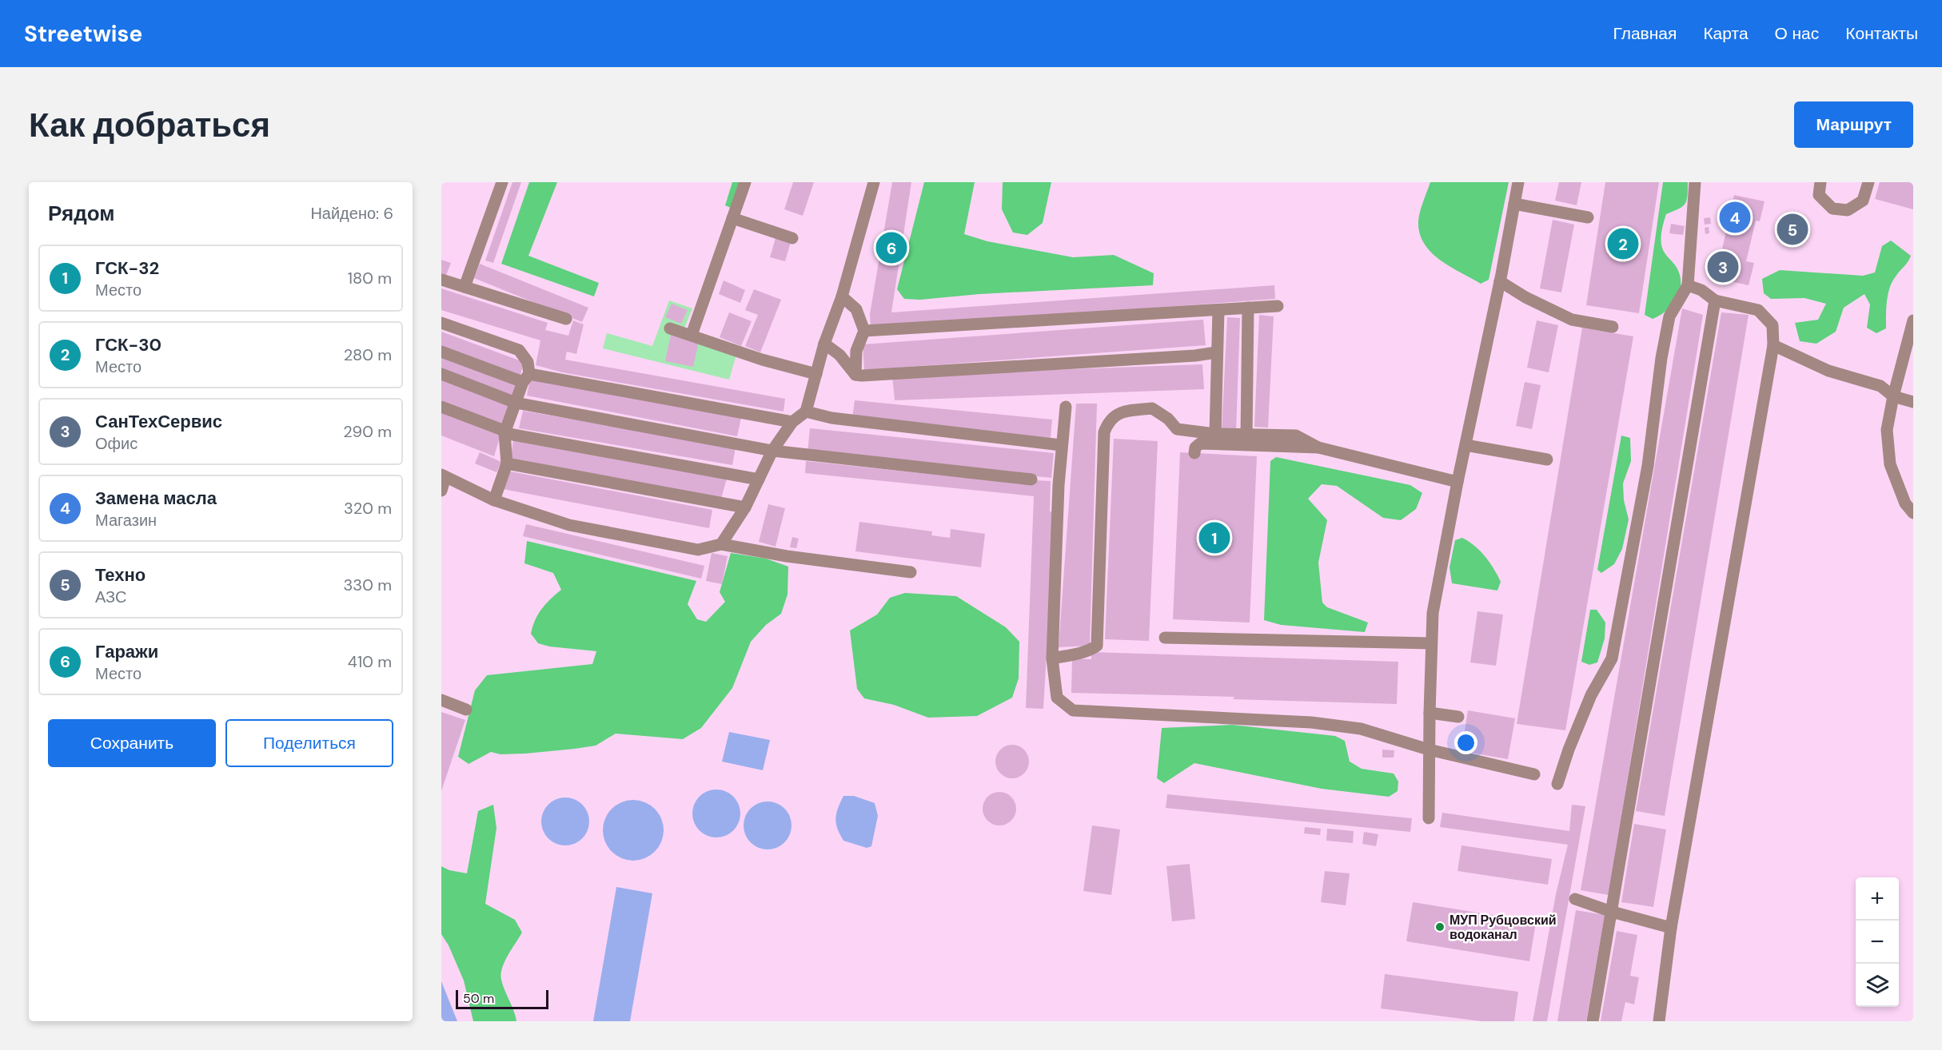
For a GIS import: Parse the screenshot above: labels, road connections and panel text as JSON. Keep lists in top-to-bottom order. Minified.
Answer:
{"places":["МУП Рубцовский водоканал"],"scale_bar":"50 m","page":{"header":"Streetwise","nav":["Главная","Карта","О нас","Контакты"],"buttons":["Маршрут",["Сохранить","Поделиться"]],"title":"Как добраться","heading":["Рядом","Найдено: 6"],"pins":["4","5","2","6","3","1"],"list":[{"mark":"1","name":"ГСК-32","note":"Место","value":"180 m"},{"mark":"2","name":"ГСК-30","note":"Место","value":"280 m"},{"mark":"3","name":"СанТехСервис","note":"Офис","value":"290 m"},{"mark":"4","name":"Замена масла","note":"Магазин","value":"320 m"},{"mark":"5","name":"Техно","note":"АЗС","value":"330 m"},{"mark":"6","name":"Гаражи","note":"Место","value":"410 m"}],"map_buttons":["+","−"],"scale":"50 m"}}
